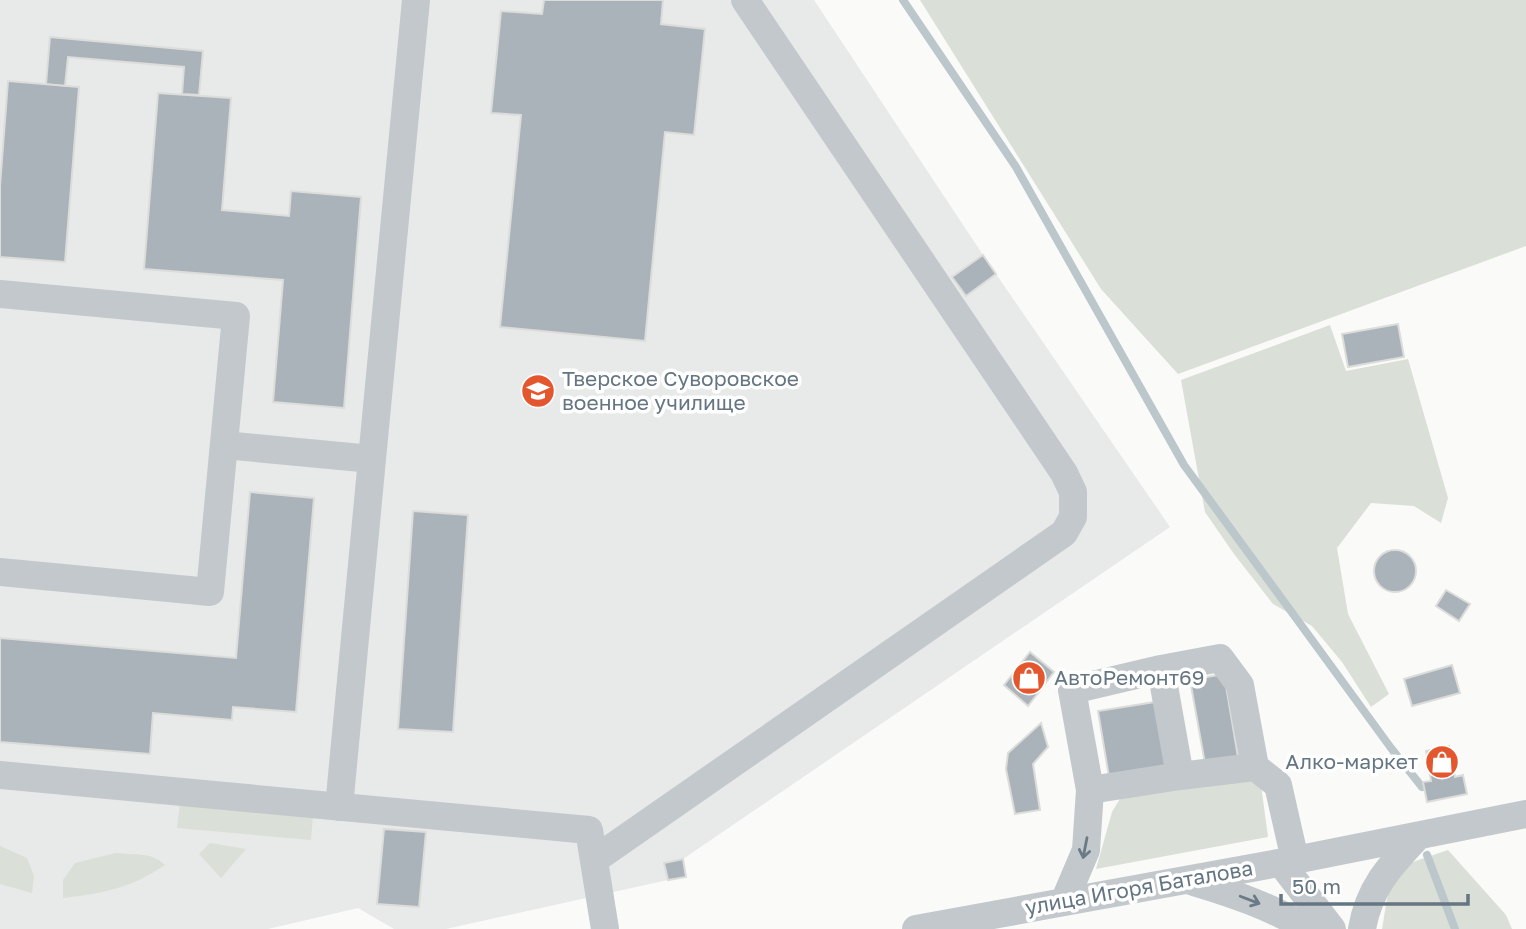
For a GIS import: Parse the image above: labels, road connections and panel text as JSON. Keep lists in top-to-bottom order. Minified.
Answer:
{"streets":{"street":["улица Игоря Баталова"]},"places":{"school or university":["Тверское Суворовское военное училище"],"shop":["АвтоРемонт69","Алко-маркет"]},"scale_bar":"50 m"}
